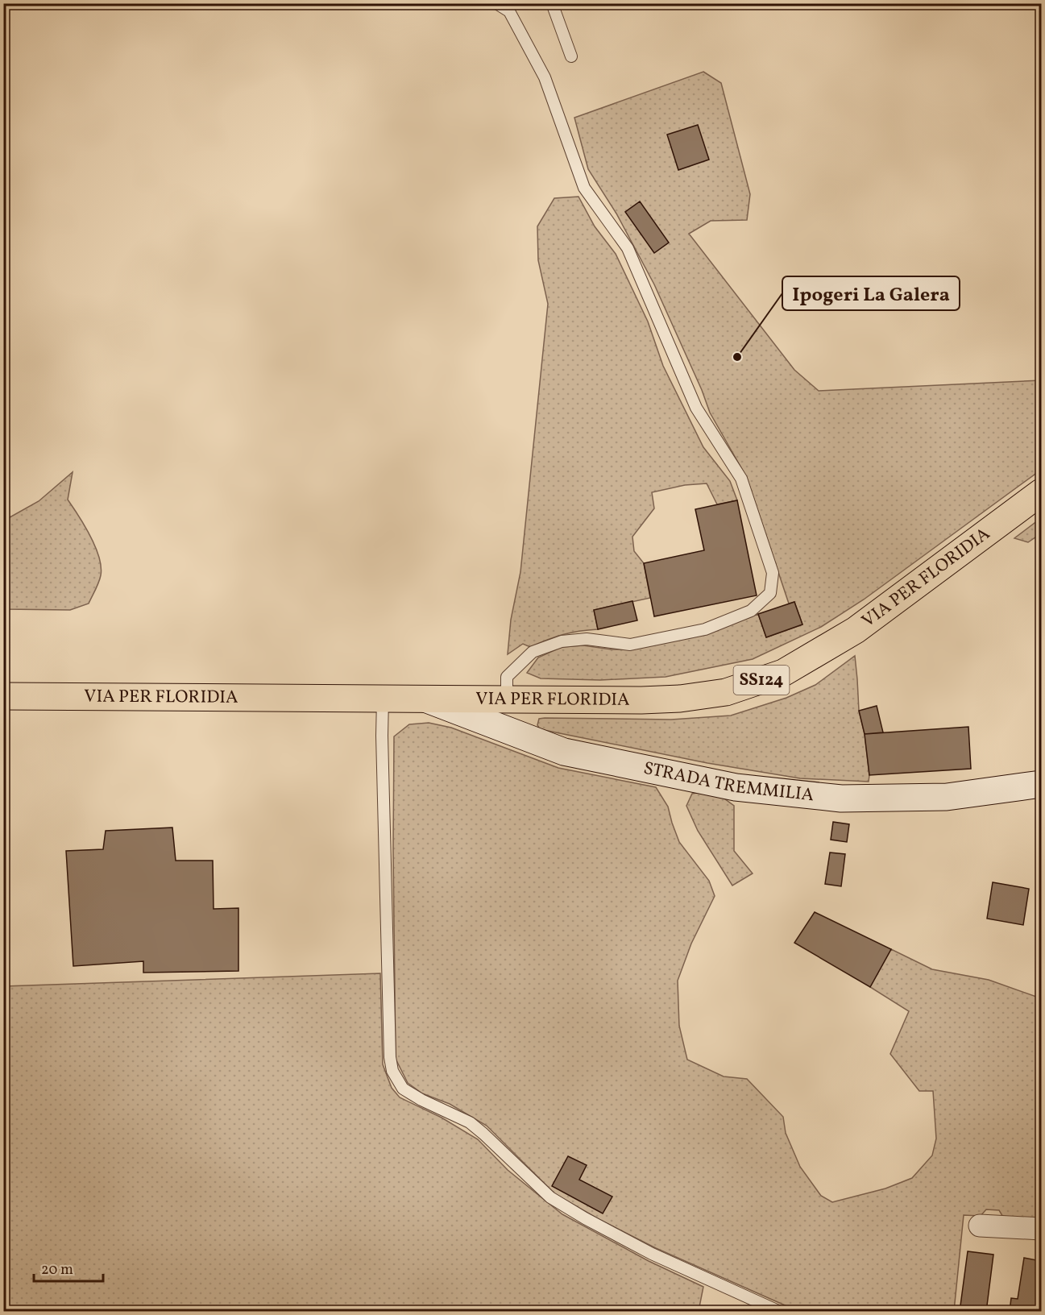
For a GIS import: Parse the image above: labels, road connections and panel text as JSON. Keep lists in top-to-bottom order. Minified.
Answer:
{"streets":{"main road":["VIA PER FLORIDIA","SS124","STRADA TREMMILIA"]},"crossings":[["VIA PER FLORIDIA","STRADA TREMMILIA"]],"places":["Ipogeri La Galera"],"scale_bar":"20 m"}
